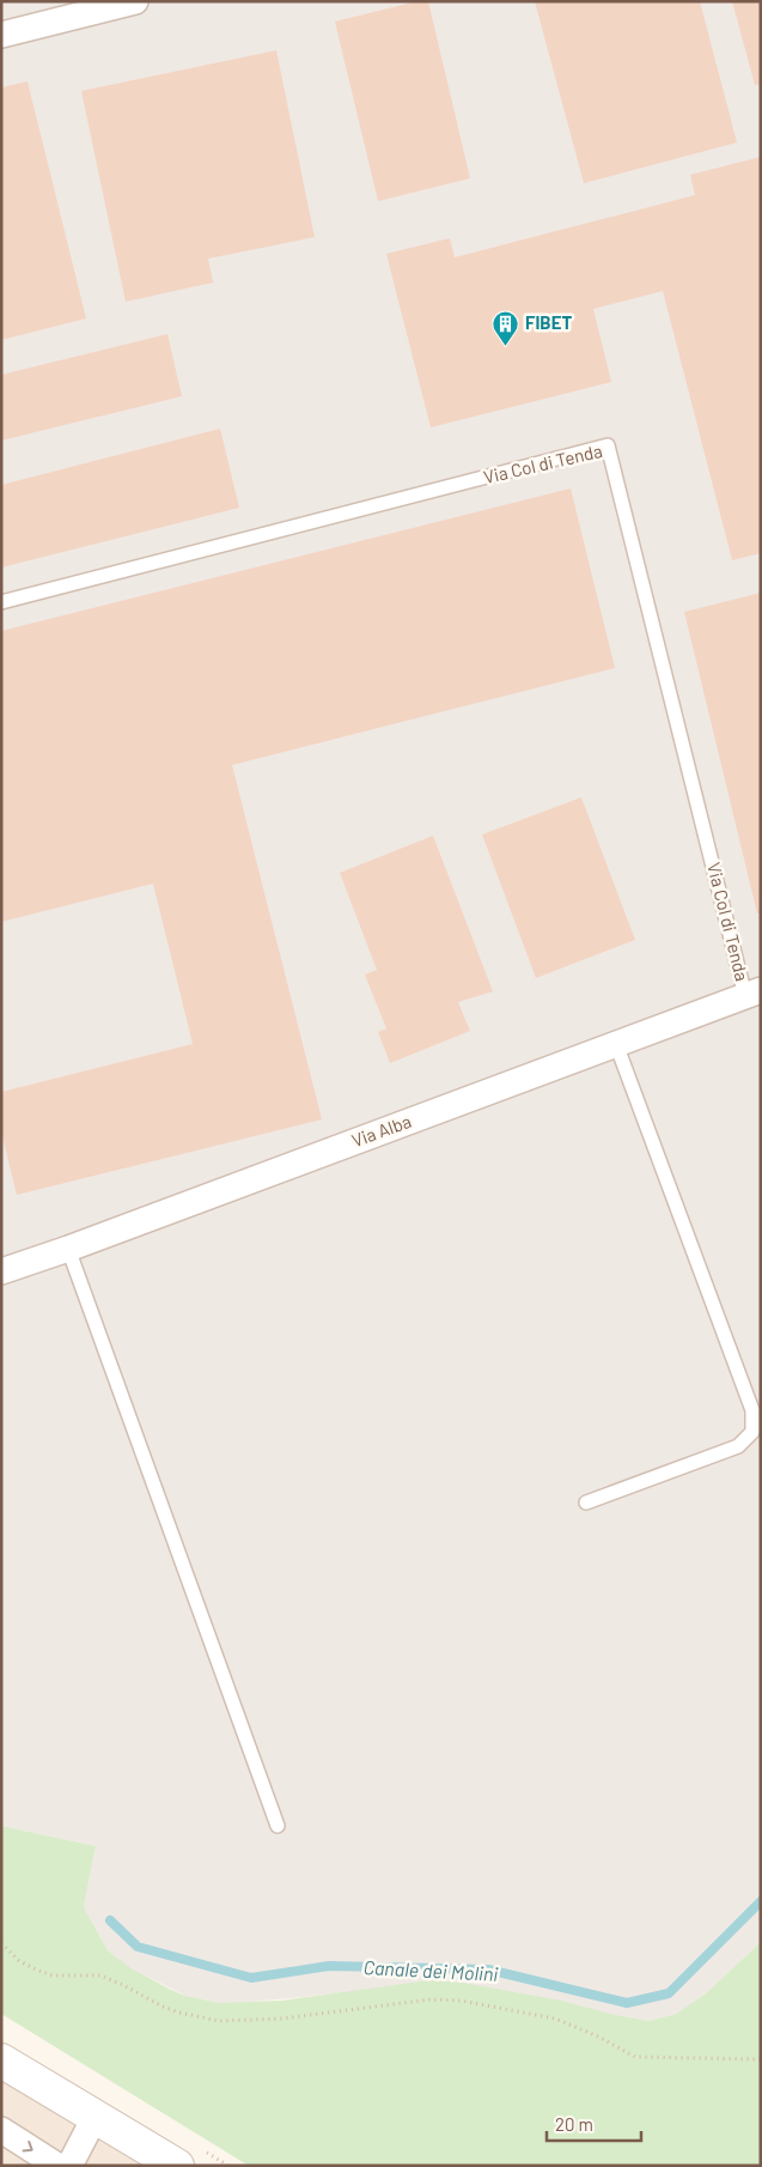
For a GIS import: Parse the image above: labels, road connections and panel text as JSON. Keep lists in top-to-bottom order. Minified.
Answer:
{"streets":{"street":["Via Alba"],"lane":["Via Col di Tenda"]},"crossings":[["Via Col di Tenda","Via Alba"]],"water":["Canale dei Molini"],"places":{"building":["FIBET"]},"scale_bar":"20 m"}
